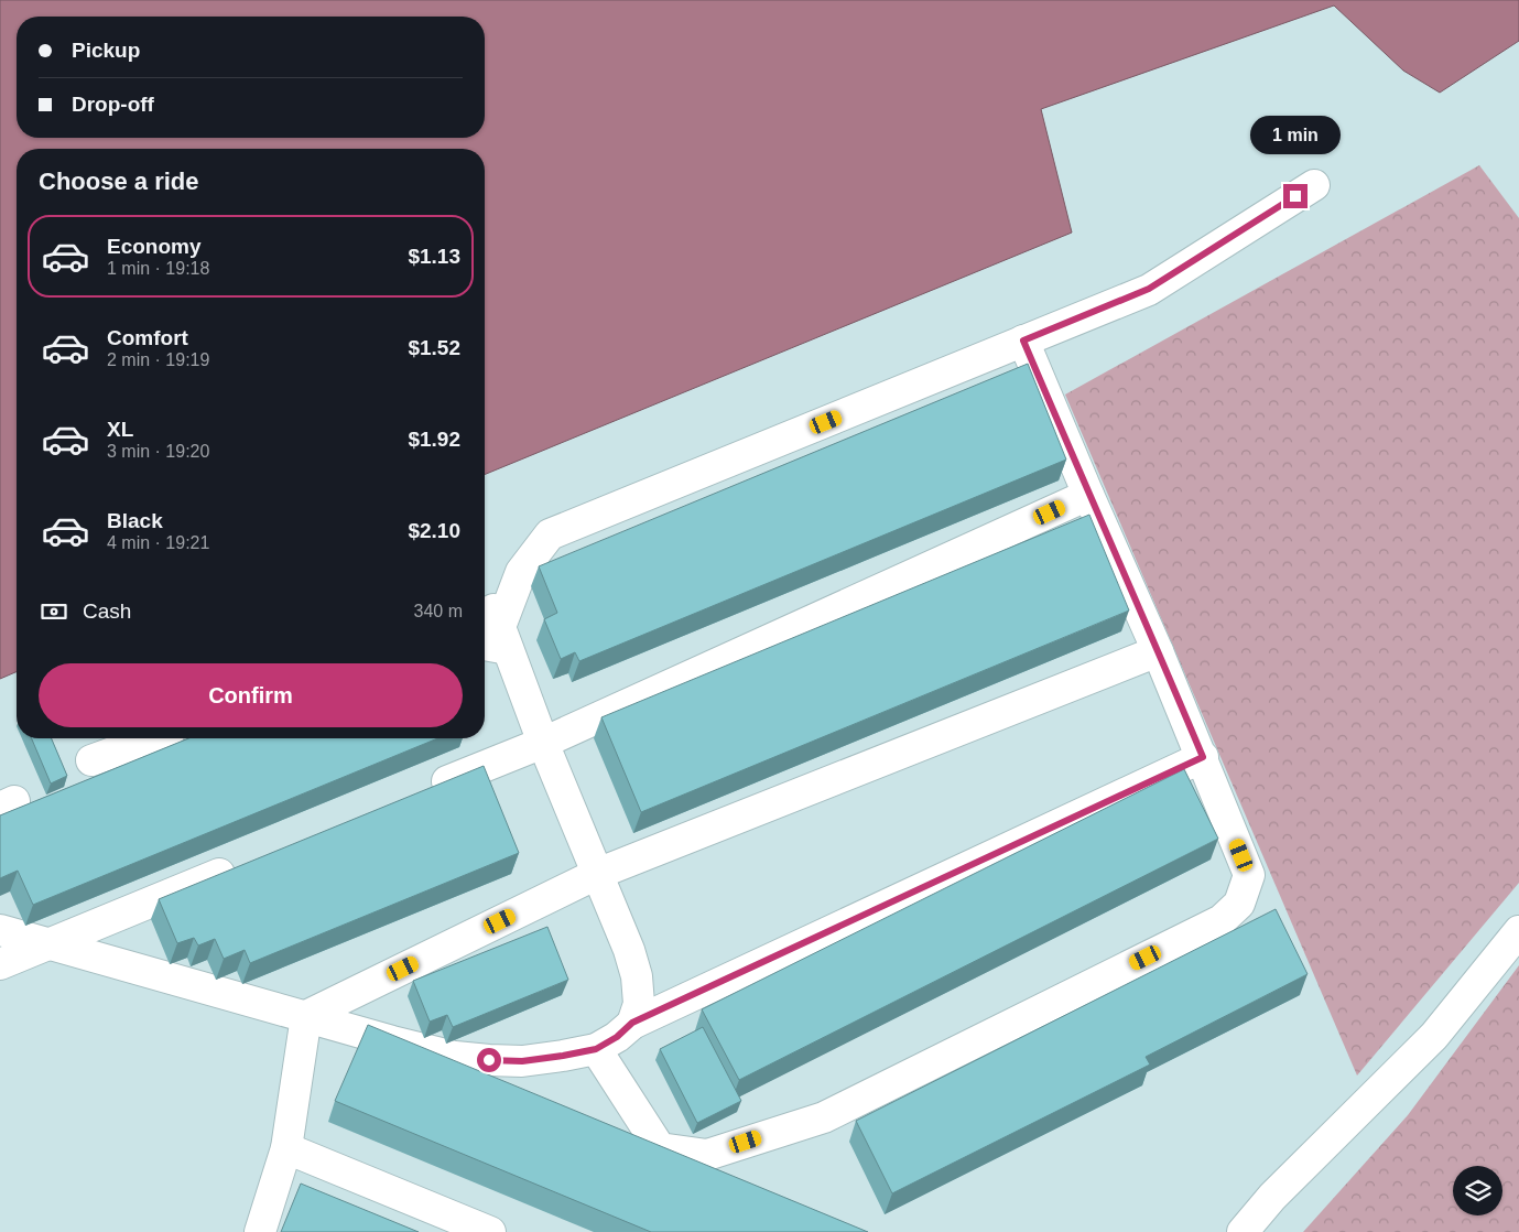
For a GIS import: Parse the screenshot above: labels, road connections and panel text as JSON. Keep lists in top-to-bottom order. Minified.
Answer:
{"page":{"banner":["Pickup","Drop-off"],"bubble":"1 min","heading":"Choose a ride","list":[{"name":"Economy","note":"1 min · 19:18","value":"$1.13"},{"name":"Comfort","note":"2 min · 19:19","value":"$1.52"},{"name":"XL","note":"3 min · 19:20","value":"$1.92"},{"name":"Black","note":"4 min · 19:21","value":"$2.10"}],"pay":["Cash","340 m"],"buttons":"Confirm"}}
